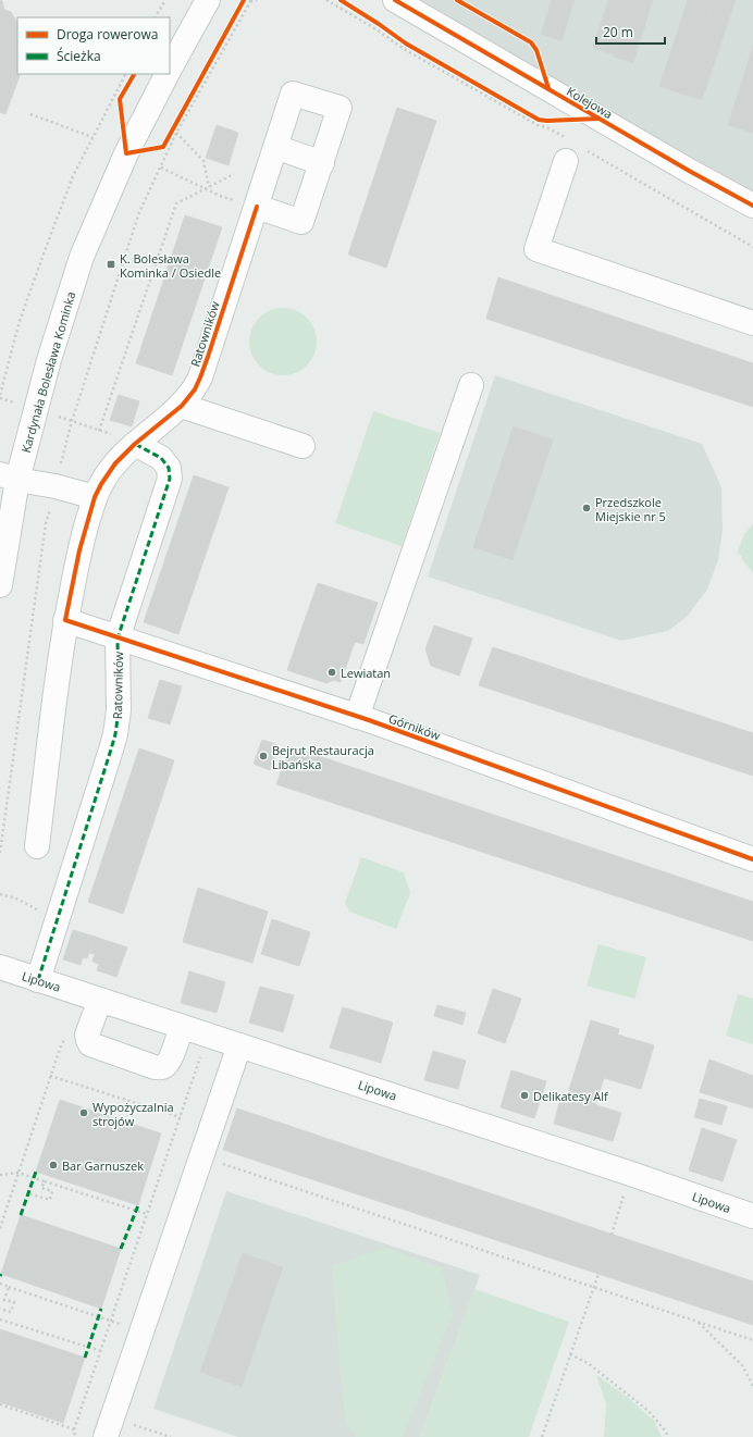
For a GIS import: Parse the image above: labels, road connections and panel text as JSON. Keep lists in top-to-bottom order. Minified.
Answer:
{"streets":{"street":["Kolejowa","Ratowników","Kardynała Bolesława Kominka","Górników","Lipowa"]},"crossings":[["Ratowników","Górników"],["Ratowników","Lipowa"]],"places":{"transit":["K. Bolesława Kominka / Osiedle"],"other":["Przedszkole Miejskie nr 5","Lewiatan","Bejrut Restauracja Libańska","Delikatesy Alf","Wypożyczalnia strojów","Bar Garnuszek"]},"legend":["Droga rowerowa","Ścieżka"],"scale_bar":"20 m"}
